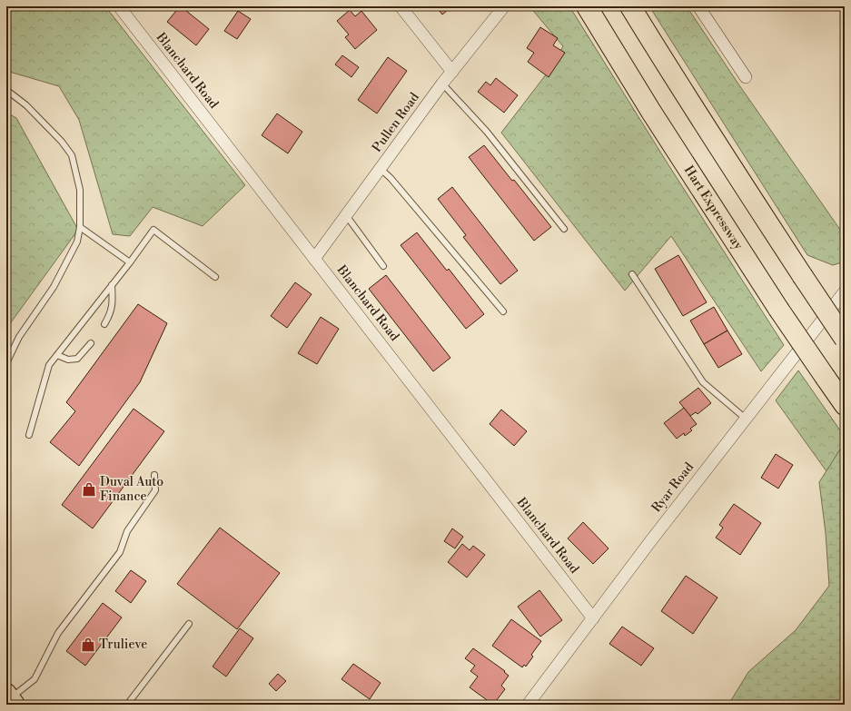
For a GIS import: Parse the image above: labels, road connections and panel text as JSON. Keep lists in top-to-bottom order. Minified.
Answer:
{"streets":{"highway":["Hart Expressway"],"street":["Blanchard Road","Pullen Road","Ryar Road"]},"crossings":[["Blanchard Road","Pullen Road"],["Blanchard Road","Ryar Road"]],"places":{"shop":["Duval Auto Finance","Trulieve"]}}
